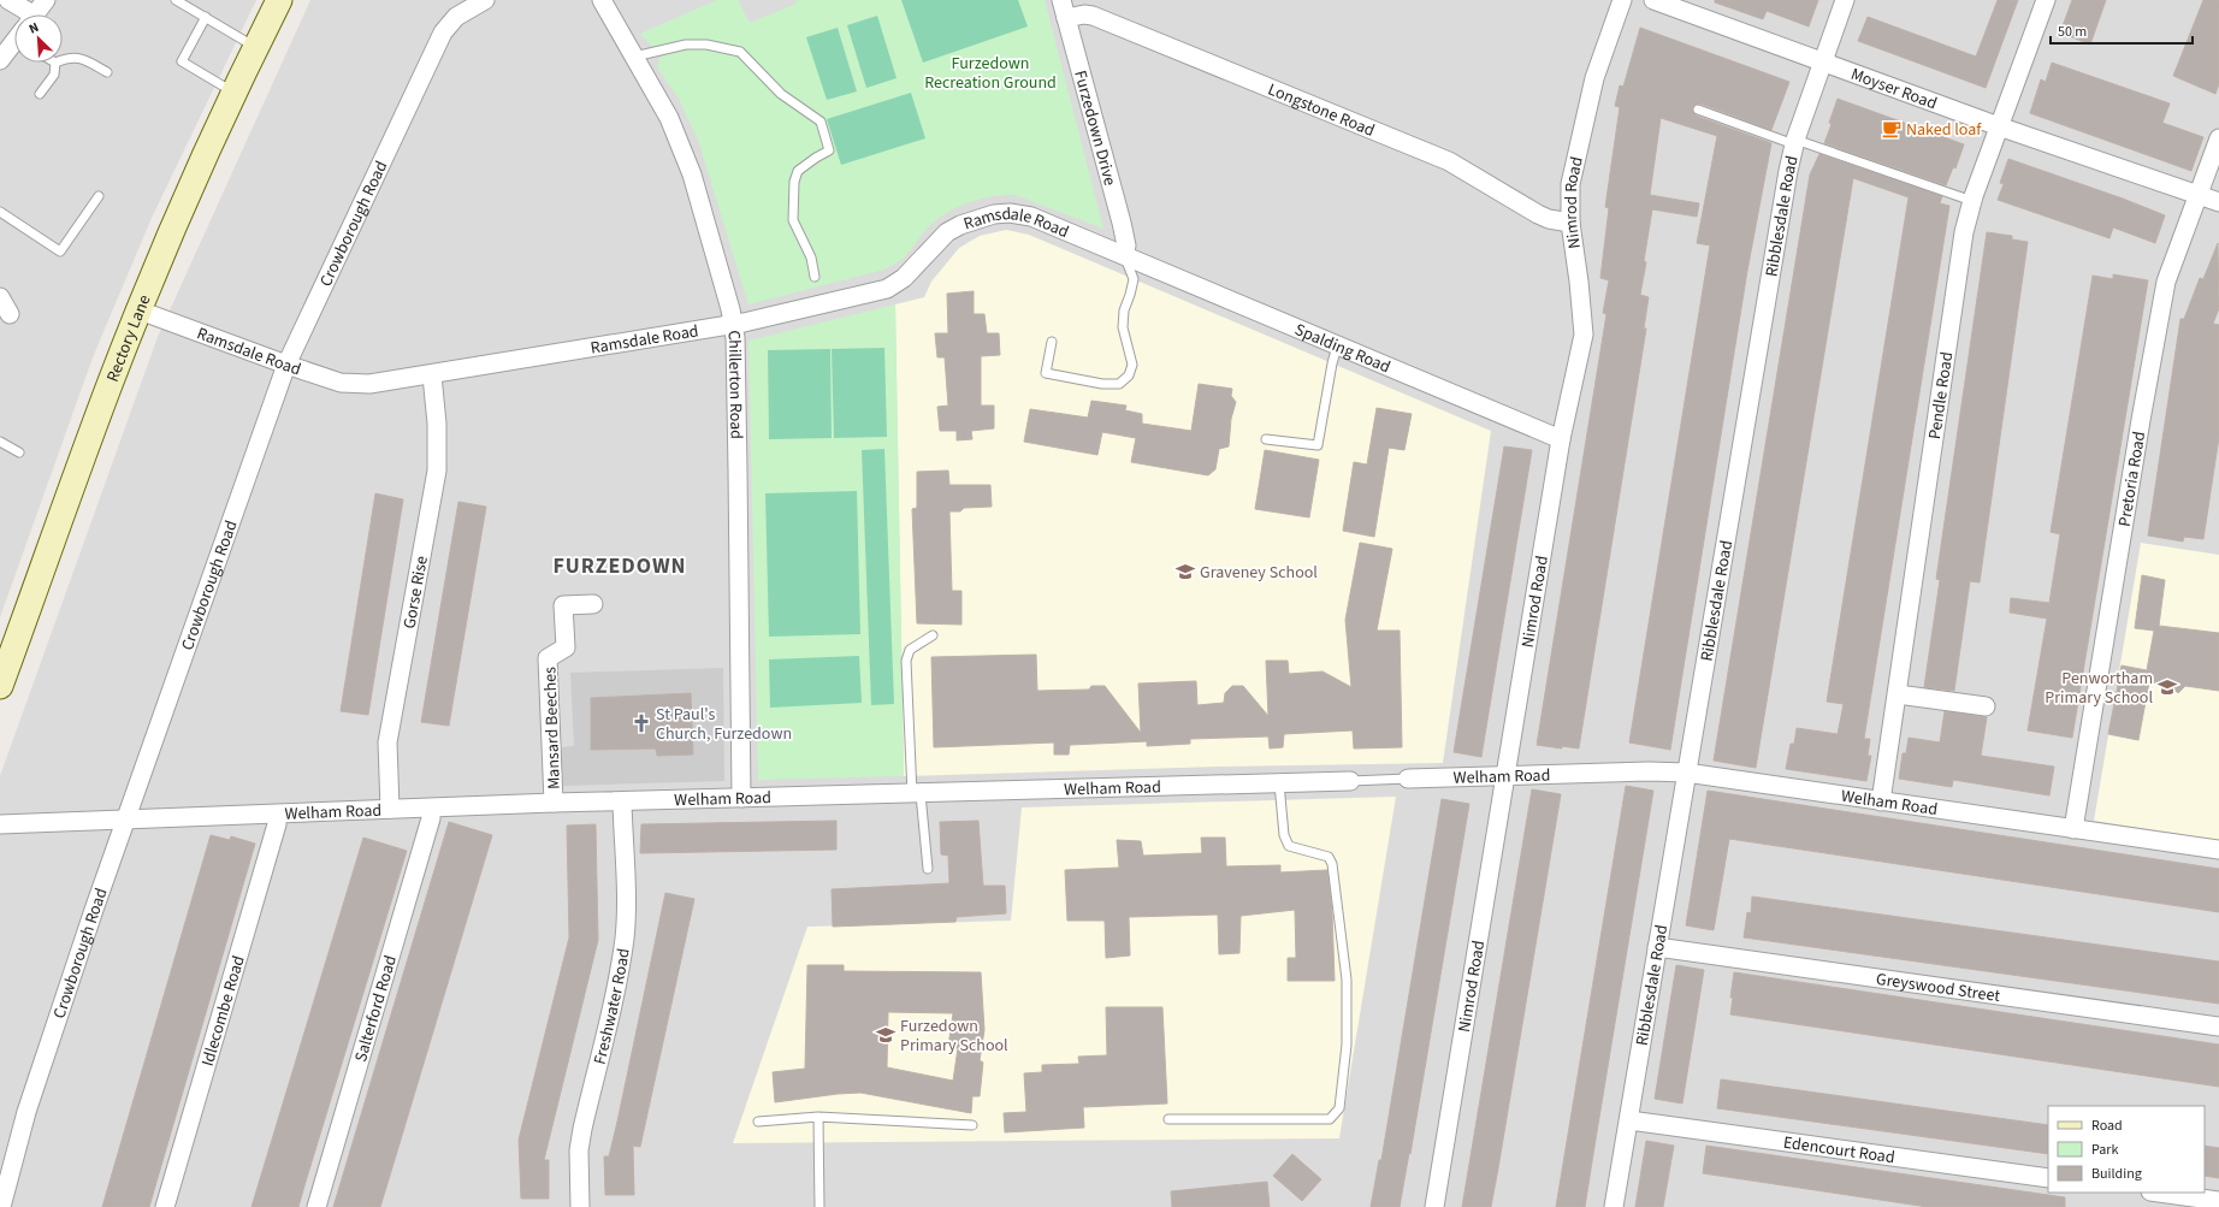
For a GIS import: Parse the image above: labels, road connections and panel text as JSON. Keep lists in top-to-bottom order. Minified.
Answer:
{"streets":{"main road":["Rectory Lane"],"street":["Moyser Road","Longstone Road","Furzedown Drive","Nimrod Road","Ribblesdale Road","Crowborough Road","Ramsdale Road","Spalding Road","Chillerton Road","Pendle Road","Pretoria Road","Gorse Rise","Mansard Beeches","Welham Road","Greyswood Street","Freshwater Road","Salterford Road","Idlecombe Road","Edencourt Road"]},"crossings":[["Moyser Road","Ribblesdale Road"],["Moyser Road","Pendle Road"],["Moyser Road","Pretoria Road"],["Longstone Road","Furzedown Drive"],["Longstone Road","Nimrod Road"],["Furzedown Drive","Ramsdale Road"],["Furzedown Drive","Spalding Road"],["Nimrod Road","Spalding Road"],["Nimrod Road","Welham Road"],["Ribblesdale Road","Welham Road"],["Ribblesdale Road","Greyswood Street"],["Ribblesdale Road","Edencourt Road"],["Crowborough Road","Ramsdale Road"],["Crowborough Road","Welham Road"],["Ramsdale Road","Rectory Lane"],["Ramsdale Road","Spalding Road"],["Ramsdale Road","Chillerton Road"],["Ramsdale Road","Gorse Rise"],["Chillerton Road","Welham Road"],["Pendle Road","Welham Road"],["Pretoria Road","Welham Road"],["Gorse Rise","Welham Road"],["Mansard Beeches","Welham Road"],["Welham Road","Freshwater Road"],["Welham Road","Salterford Road"],["Welham Road","Idlecombe Road"]],"districts":["FURZEDOWN"],"parks":["Furzedown Recreation Ground"],"places":{"cafe":["Naked loaf"],"school or university":["Graveney School","Penwortham Primary School","Furzedown Primary School"],"church":["St Paul's Church, Furzedown"]},"legend":["Road","Park","Building"],"scale_bar":"50 m","north":"top left"}
